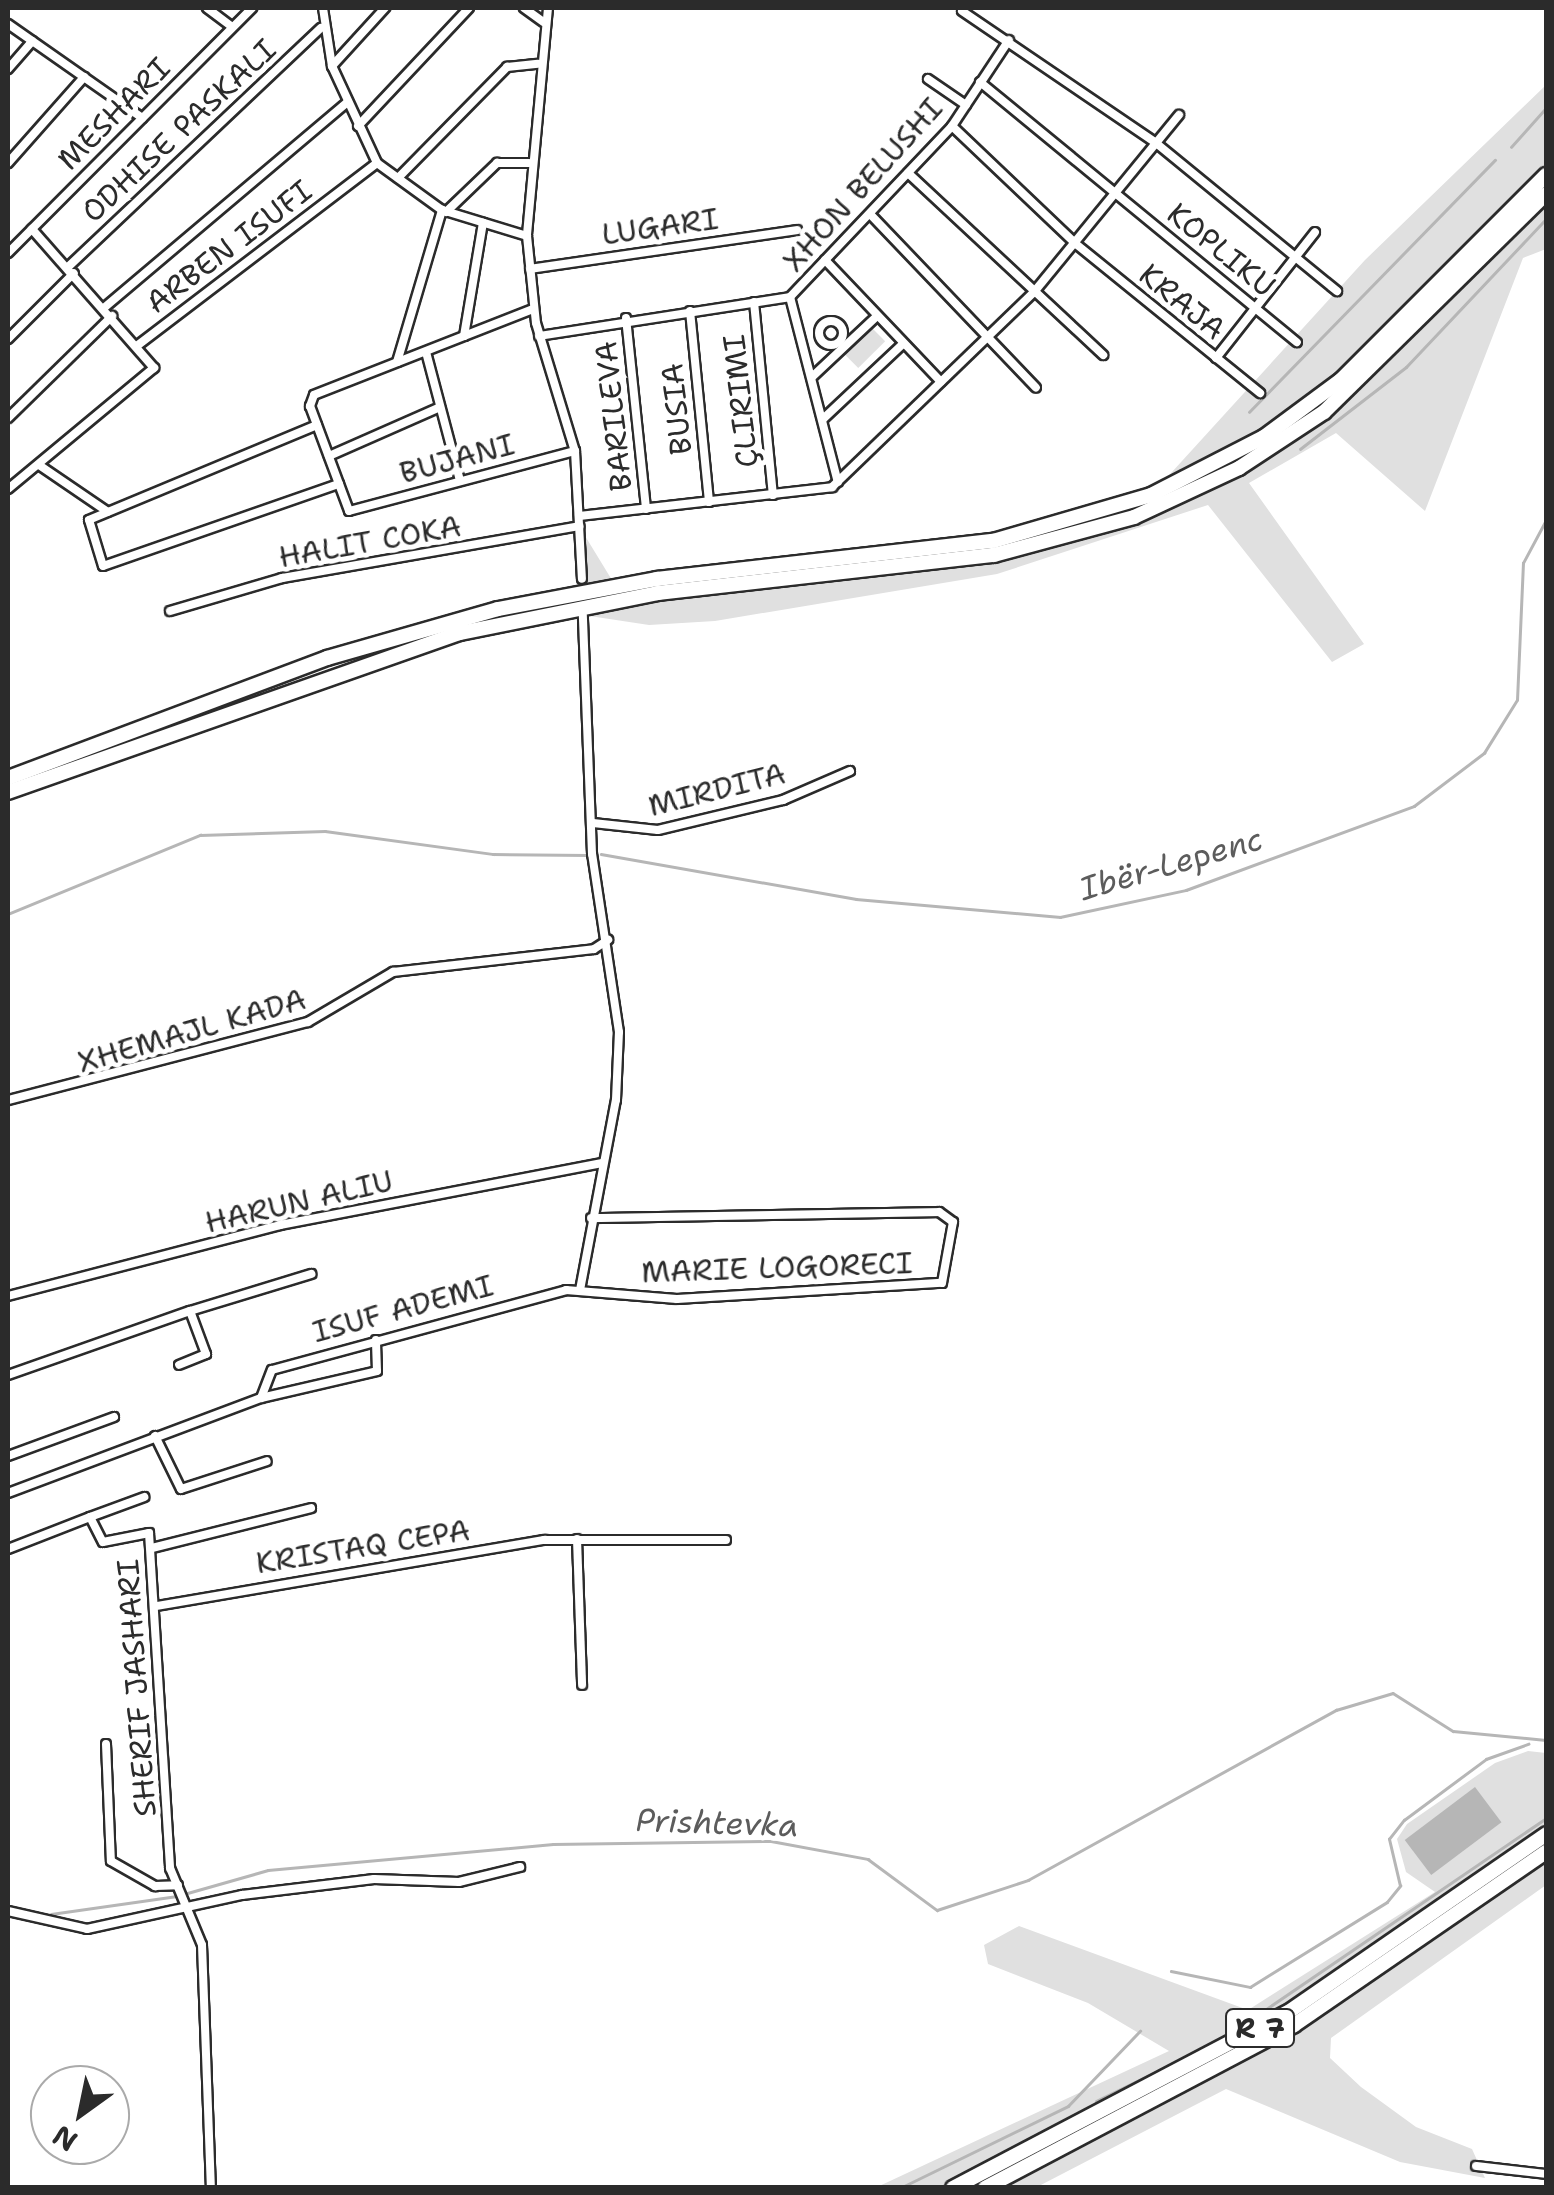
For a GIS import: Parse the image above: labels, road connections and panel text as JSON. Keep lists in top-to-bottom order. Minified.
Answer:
{"streets":{"highway":["R 7"],"street":["MESHARI","ODHISE PASKALI","XHON BELUSHI","LUGARI","ARBEN ISUFI","KOPLIKU","KRAJA","ÇLIRIMI","BUSIA","BARILEVA","BUJANI","HALIT COKA","MIRDITA","XHEMAJL KADA","HARUN ALIU","MARIE LOGORECI","ISUF ADEMI","KRISTAQ CEPA","SHERIF JASHARI"]},"crossings":[["MESHARI","ARBEN ISUFI"],["ODHISE PASKALI","ARBEN ISUFI"],["XHON BELUSHI","KOPLIKU"],["XHON BELUSHI","KRAJA"],["XHON BELUSHI","ÇLIRIMI"],["XHON BELUSHI","BUSIA"],["XHON BELUSHI","BARILEVA"],["MARIE LOGORECI","ISUF ADEMI"],["KRISTAQ CEPA","SHERIF JASHARI"]],"water":["Ibër-Lepenc","Prishtevka"],"north":"bottom left"}
